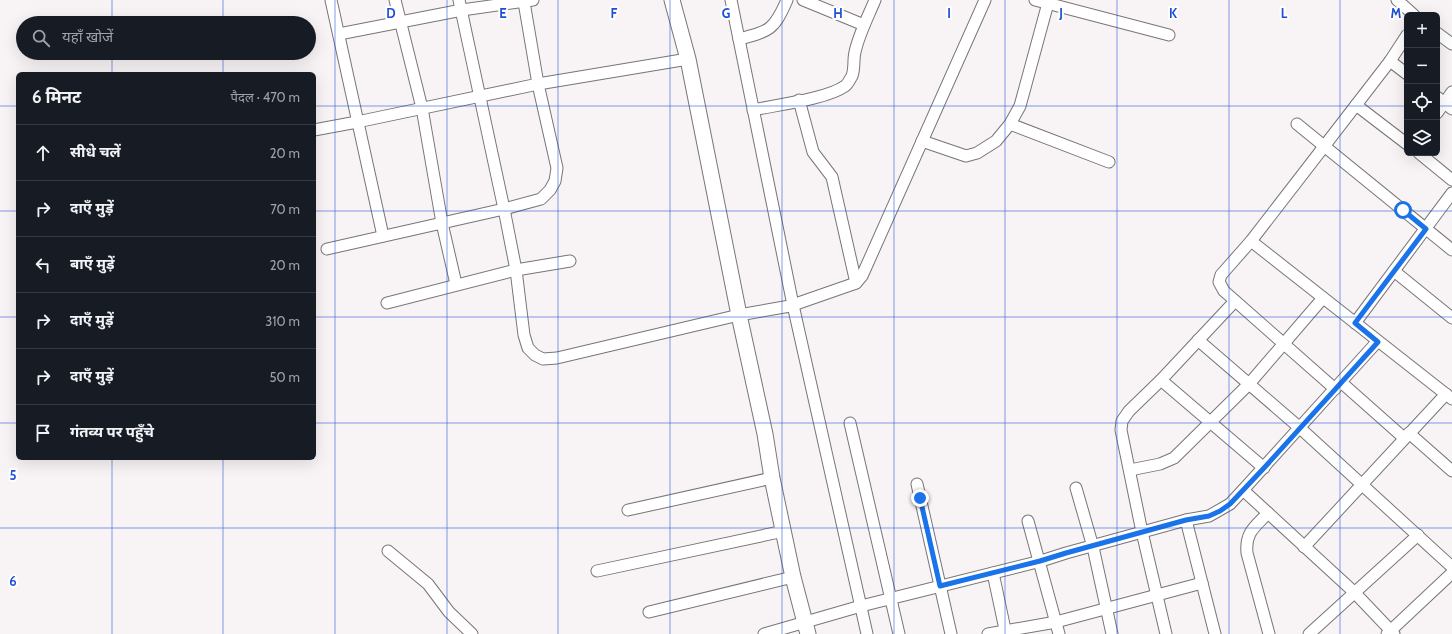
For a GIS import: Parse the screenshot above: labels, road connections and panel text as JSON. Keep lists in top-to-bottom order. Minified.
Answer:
{"page":{"map_buttons":["+","−"],"search":"यहाँ खोजें","heading":["6 मिनट","पैदल · 470 m"],"list":[["सीधे चलें","20 m"],["दाएँ मुड़ें","70 m"],["बाएँ मुड़ें","20 m"],["दाएँ मुड़ें","310 m"],["दाएँ मुड़ें","50 m"],"गंतव्य पर पहुँचे"]},"grid":{"columns":["D","E","F","G","H","I","J","K","L","M"],"rows":["5","6"]}}
